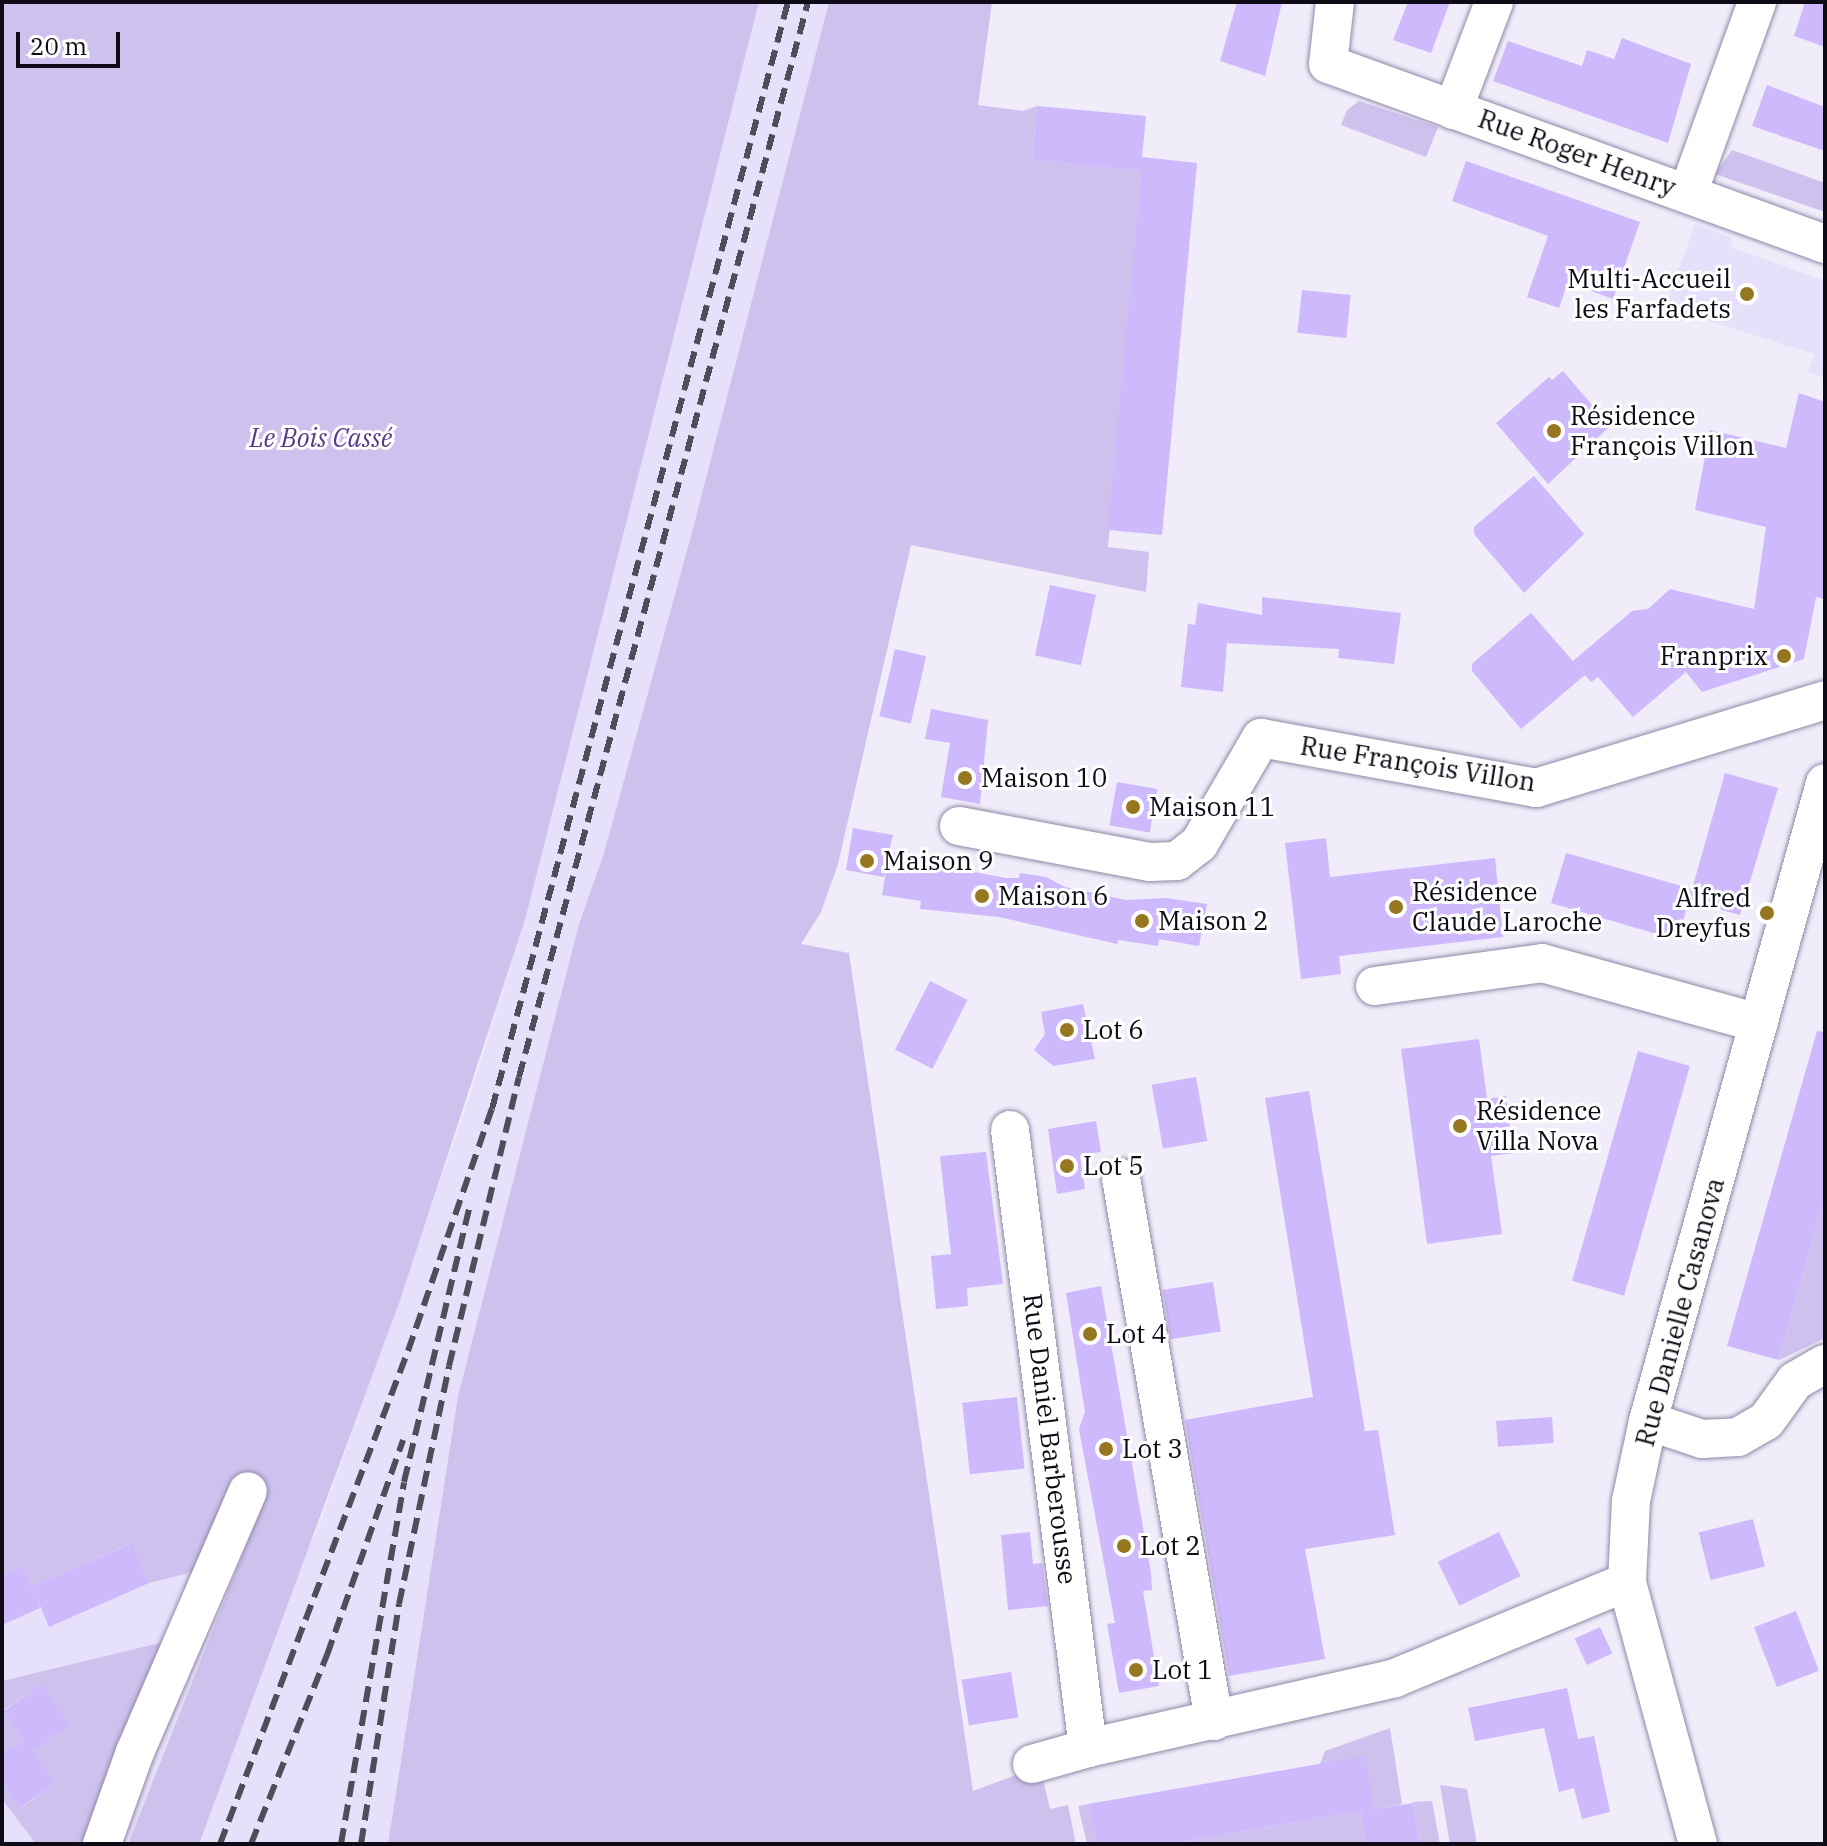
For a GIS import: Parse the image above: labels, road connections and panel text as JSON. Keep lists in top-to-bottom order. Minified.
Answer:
{"streets":{"street":["Rue Roger Henry","Rue François Villon","Rue Danielle Casanova","Rue Daniel Barberousse"]},"parks":["Le Bois Cassé"],"places":["Multi-Accueil les Farfadets","Résidence François Villon","Franprix","Maison 10","Maison 11","Maison 9","Maison 6","Résidence Claude Laroche","Alfred Dreyfus","Maison 2","Lot 6","Résidence Villa Nova","Lot 5","Lot 4","Lot 3","Lot 2","Lot 1"],"scale_bar":"20 m"}
